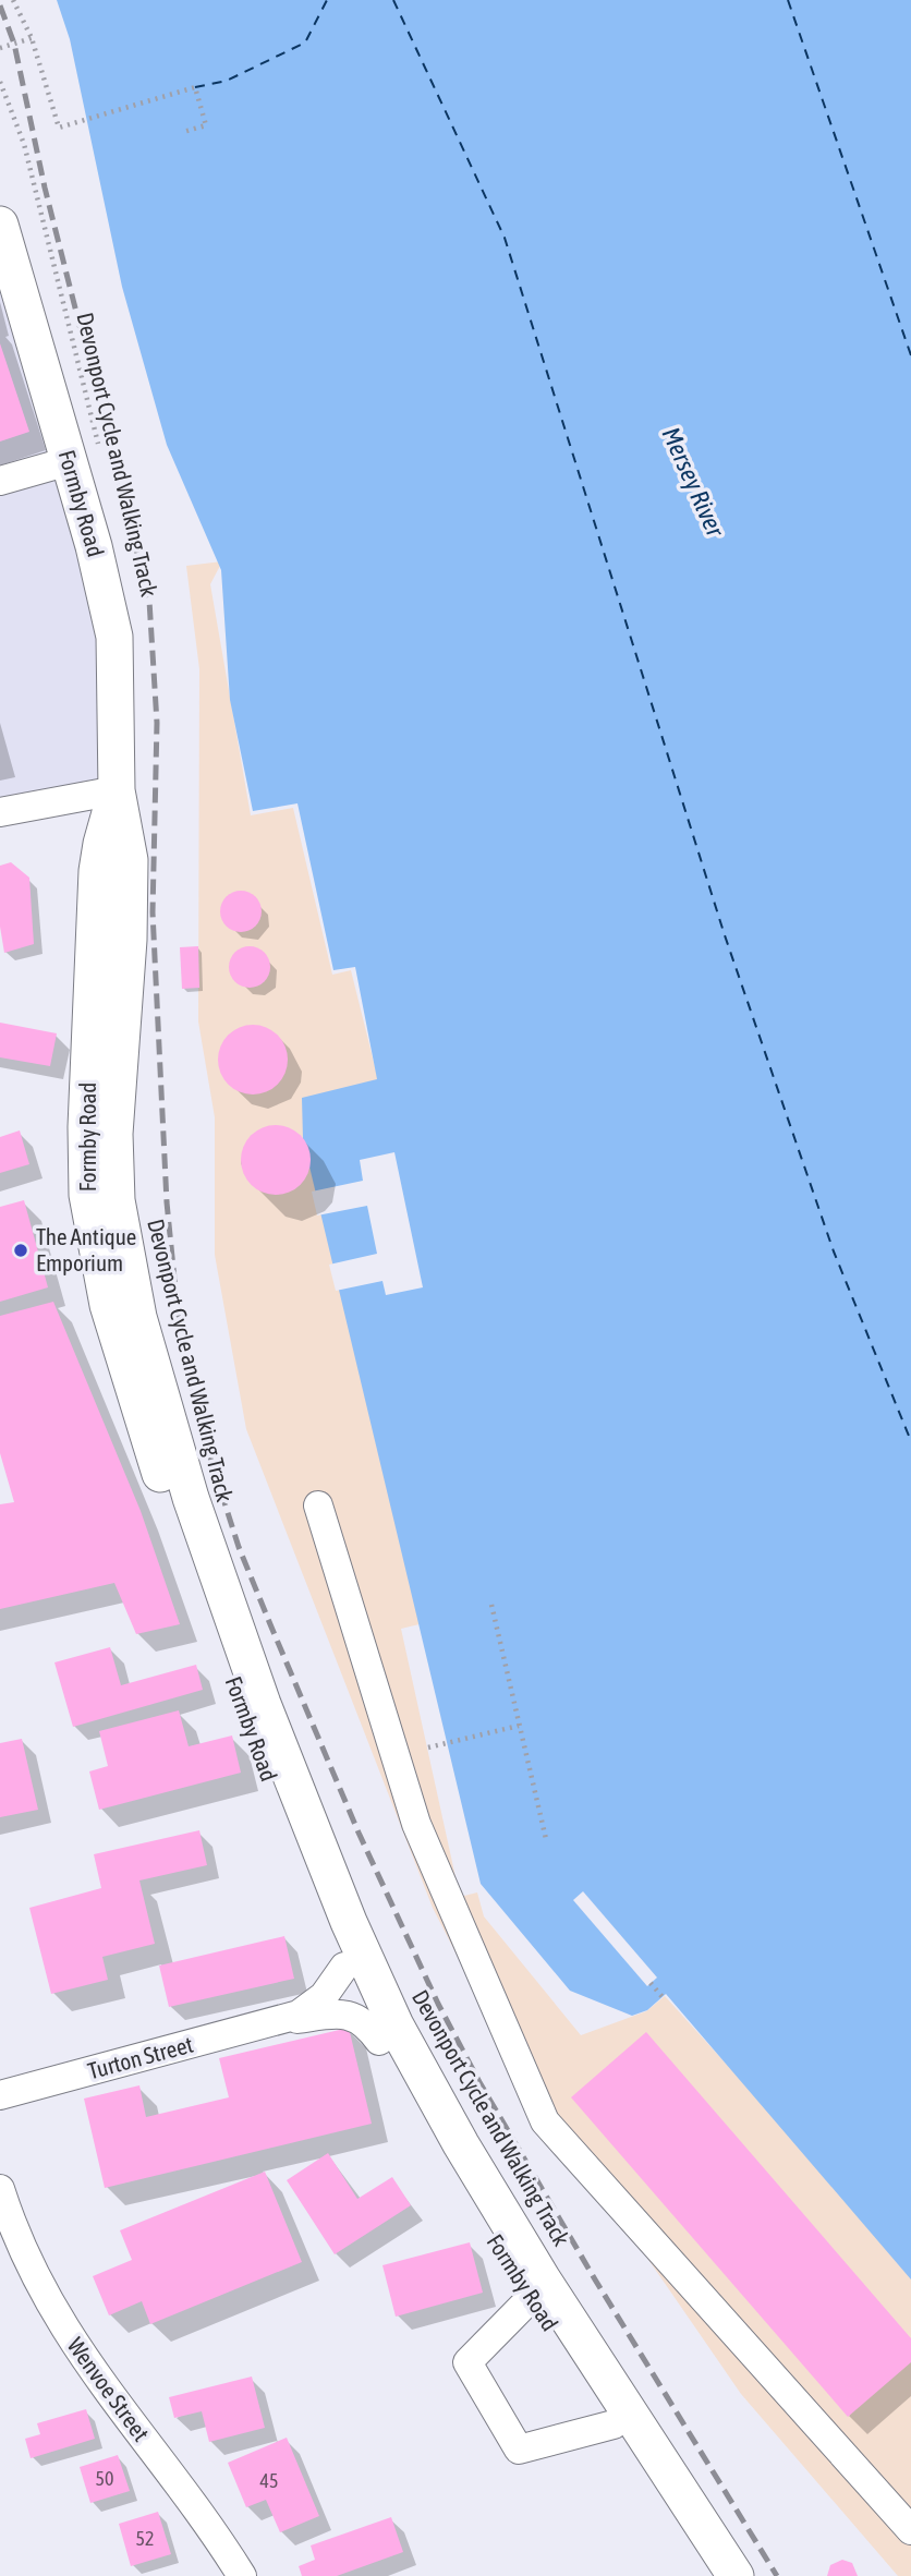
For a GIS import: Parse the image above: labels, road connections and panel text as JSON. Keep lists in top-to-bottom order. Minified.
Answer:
{"streets":{"main road":["Formby Road"],"street":["Turton Street","Wenvoe Street"],"path":["Devonport Cycle and Walking Track"]},"crossings":[["Devonport Cycle and Walking Track","Formby Road"],["Formby Road","Turton Street"]],"water":["Mersey River"],"places":["The Antique Emporium"],"house_numbers":["50","45","52"]}
